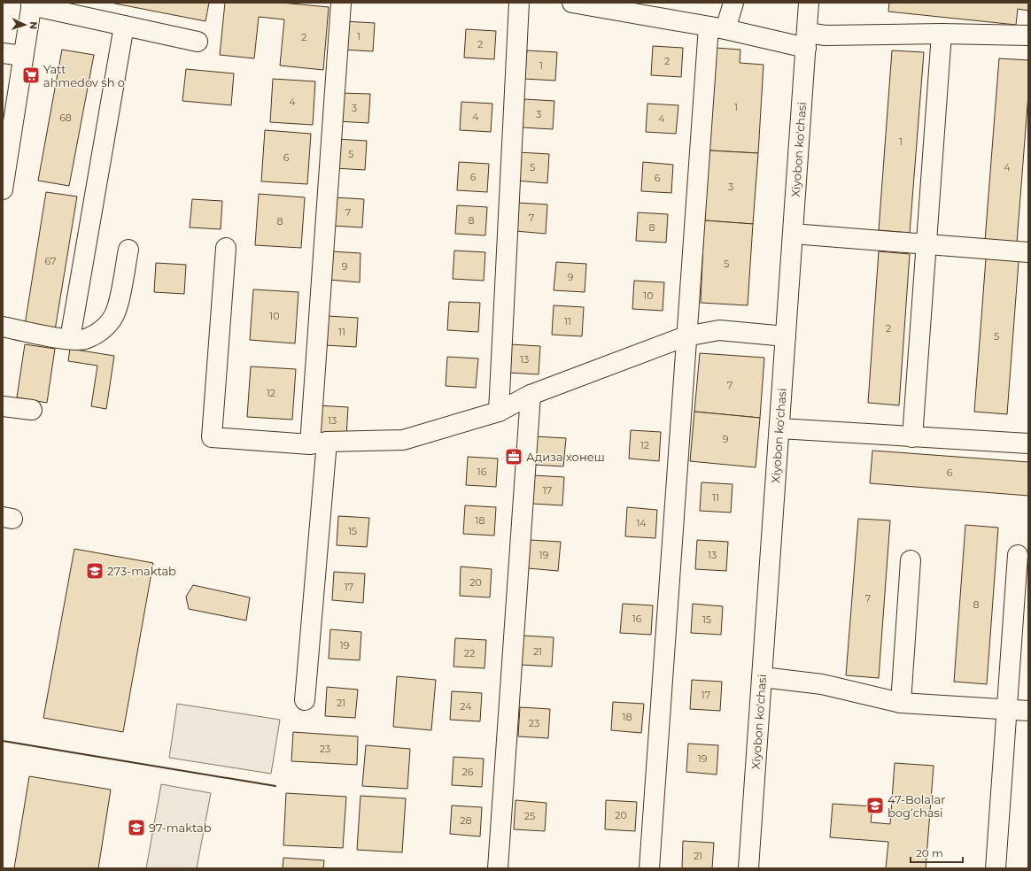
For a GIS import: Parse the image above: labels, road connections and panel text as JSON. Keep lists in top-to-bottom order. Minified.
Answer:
{"streets":{"street":["Xiyobon ko'chasi"]},"places":{"supermarket":["Yatt ahmedov sh o"],"office":["Адиза хонеш"],"school or university":["273-maktab","47-Bolalar bogʻchasi","97-maktab"]},"house_numbers":["1","2","2","2","1","4","1","3","3","4","68","4","1","5","6","5","4","6","6","3","7","7","8","8","8","67","5","9","9","10","10","11","2","11","5","13","7","12","13","9","12","16","6","17","11","18","14","15","19","13","20","17","7","8","16","15","19","21","22","17","21","24","18","23","23","19","26","20","25","28","21"],"scale_bar":"20 m","north":"right"}
